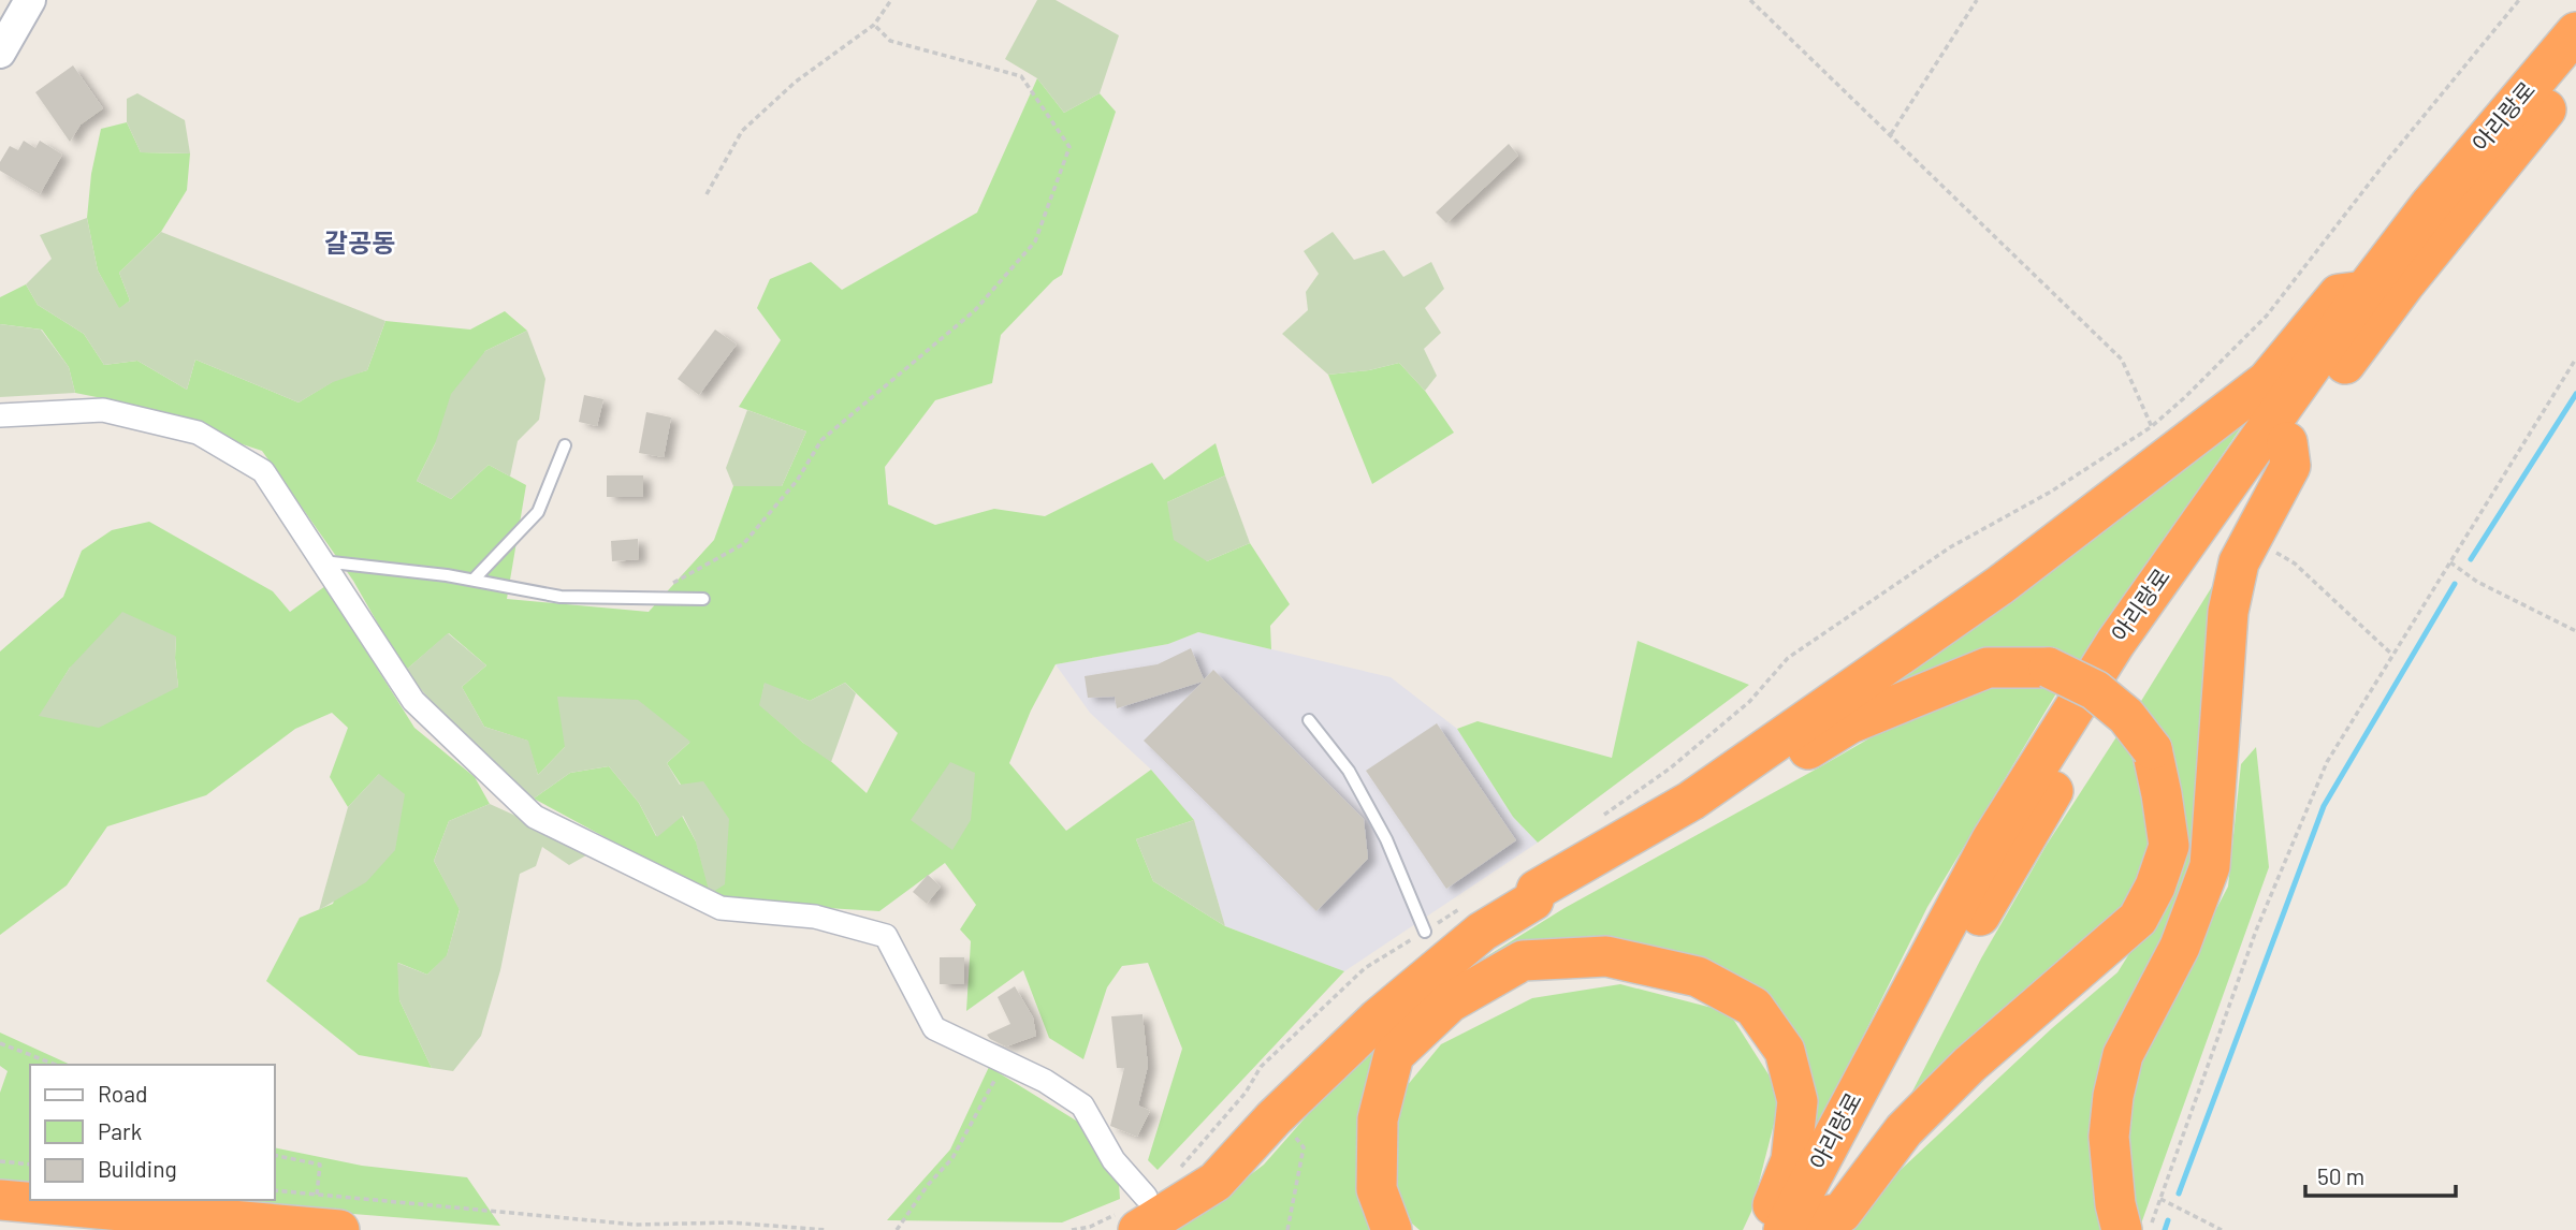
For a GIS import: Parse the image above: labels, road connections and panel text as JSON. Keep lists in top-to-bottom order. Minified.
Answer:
{"streets":{"highway":["아리랑로"]},"districts":["갈공동"],"legend":["Road","Park","Building"],"scale_bar":"50 m"}
